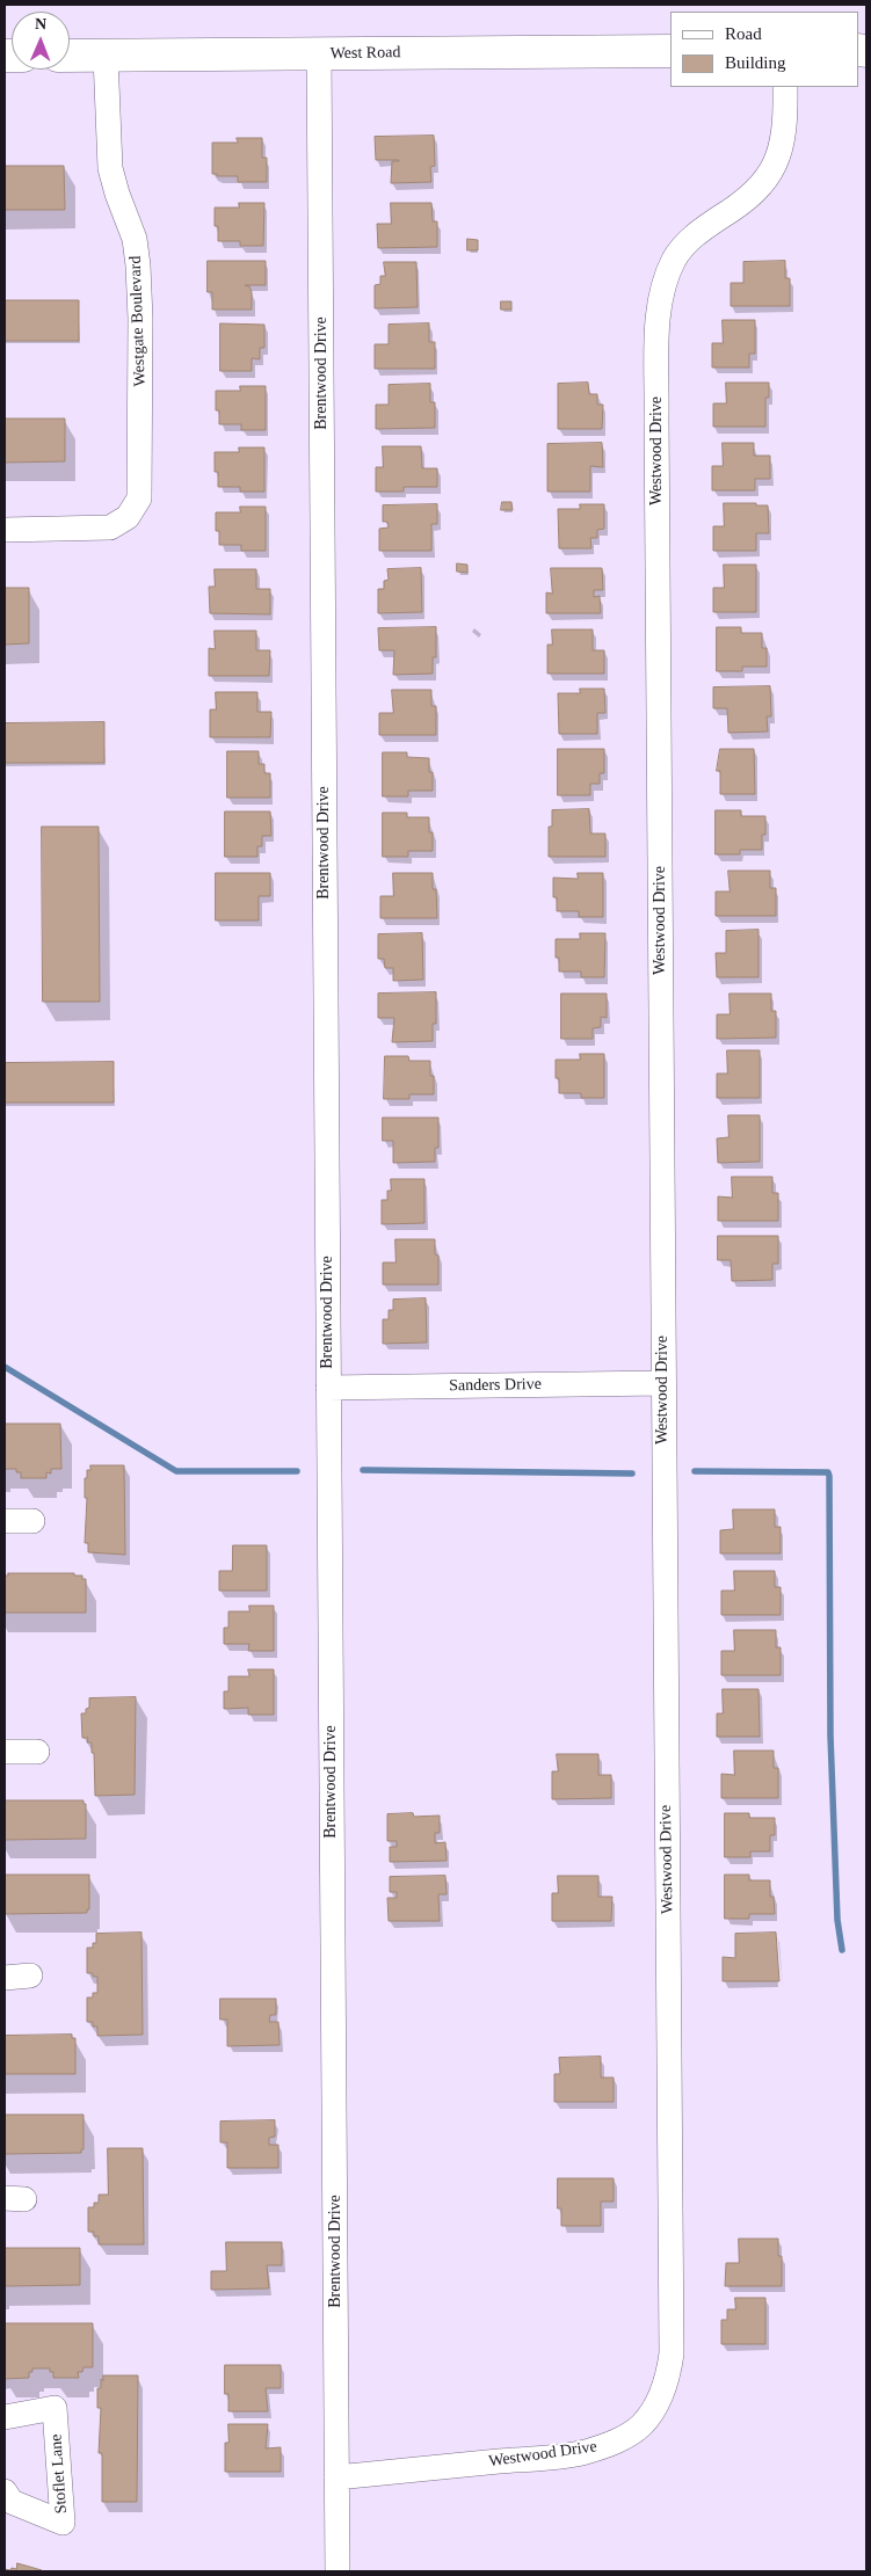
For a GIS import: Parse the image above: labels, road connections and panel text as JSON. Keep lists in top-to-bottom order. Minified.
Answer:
{"streets":{"main road":["West Road"],"street":["Westgate Boulevard","Brentwood Drive","Westwood Drive","Sanders Drive","Stoflet Lane"]},"crossings":[["West Road","Westgate Boulevard"],["West Road","Brentwood Drive"],["Brentwood Drive","Westwood Drive"],["Brentwood Drive","Sanders Drive"],["Westwood Drive","Sanders Drive"]],"legend":["Road","Building"],"north":"top"}
